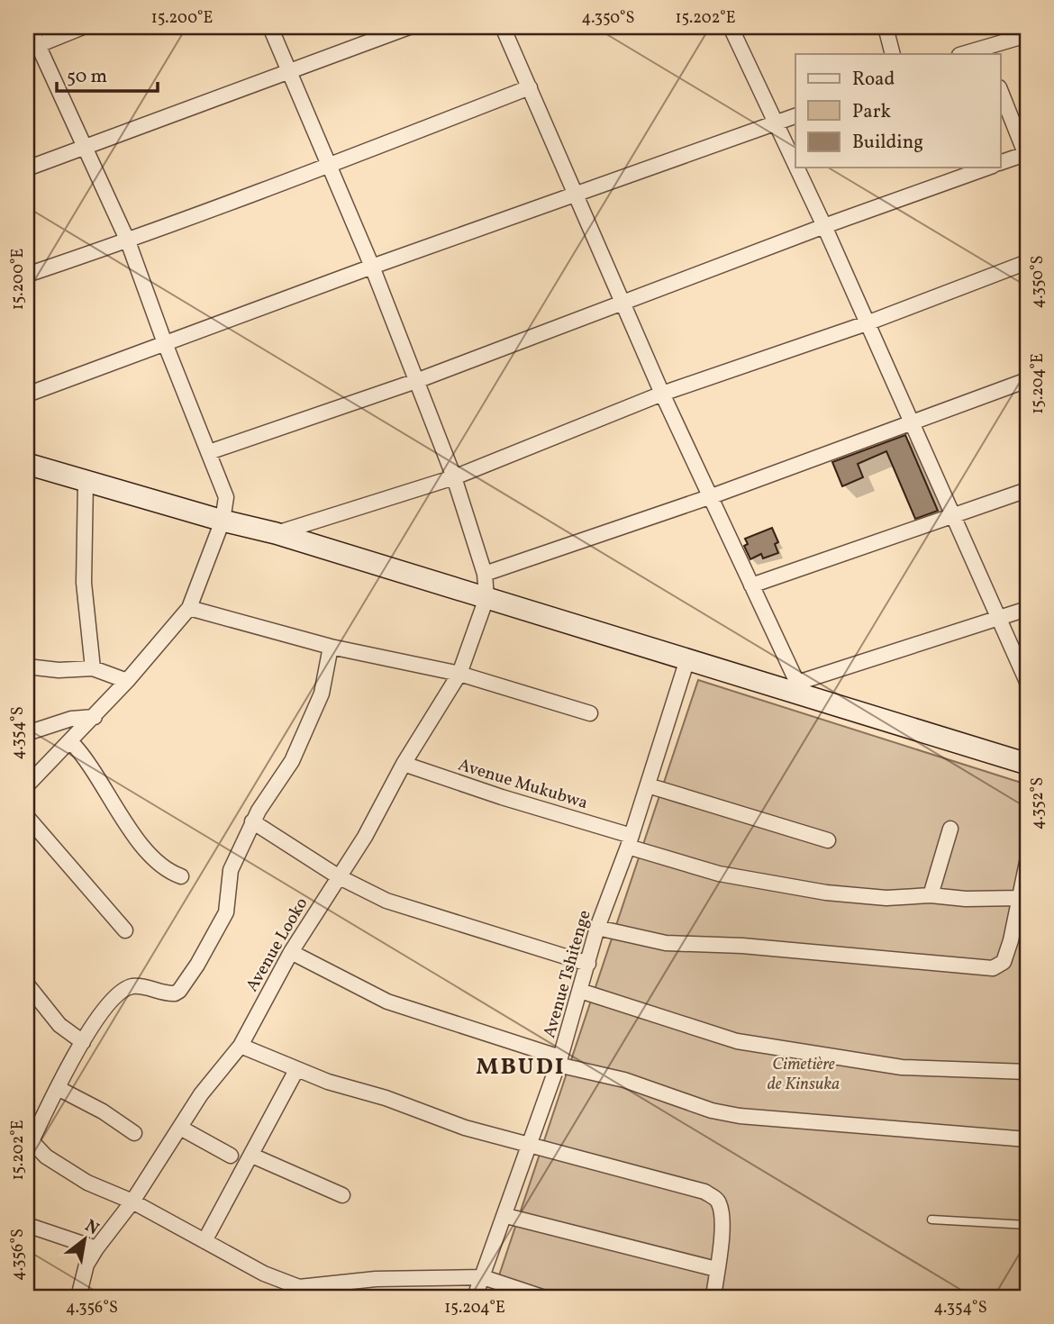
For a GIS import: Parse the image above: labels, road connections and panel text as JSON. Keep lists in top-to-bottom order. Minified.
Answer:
{"streets":{"street":["Avenue Mukubwa","Avenue Looko","Avenue Tshitenge"]},"crossings":[["Avenue Mukubwa","Avenue Looko"],["Avenue Mukubwa","Avenue Tshitenge"]],"districts":["MBUDI"],"parks":["Cimetière de Kinsuka"],"legend":["Road","Park","Building"],"scale_bar":"50 m","north":"top right","coordinates":["15.200°E","4.350°S","15.202°E","15.204°E","4.354°S","4.352°S","4.356°S"]}
